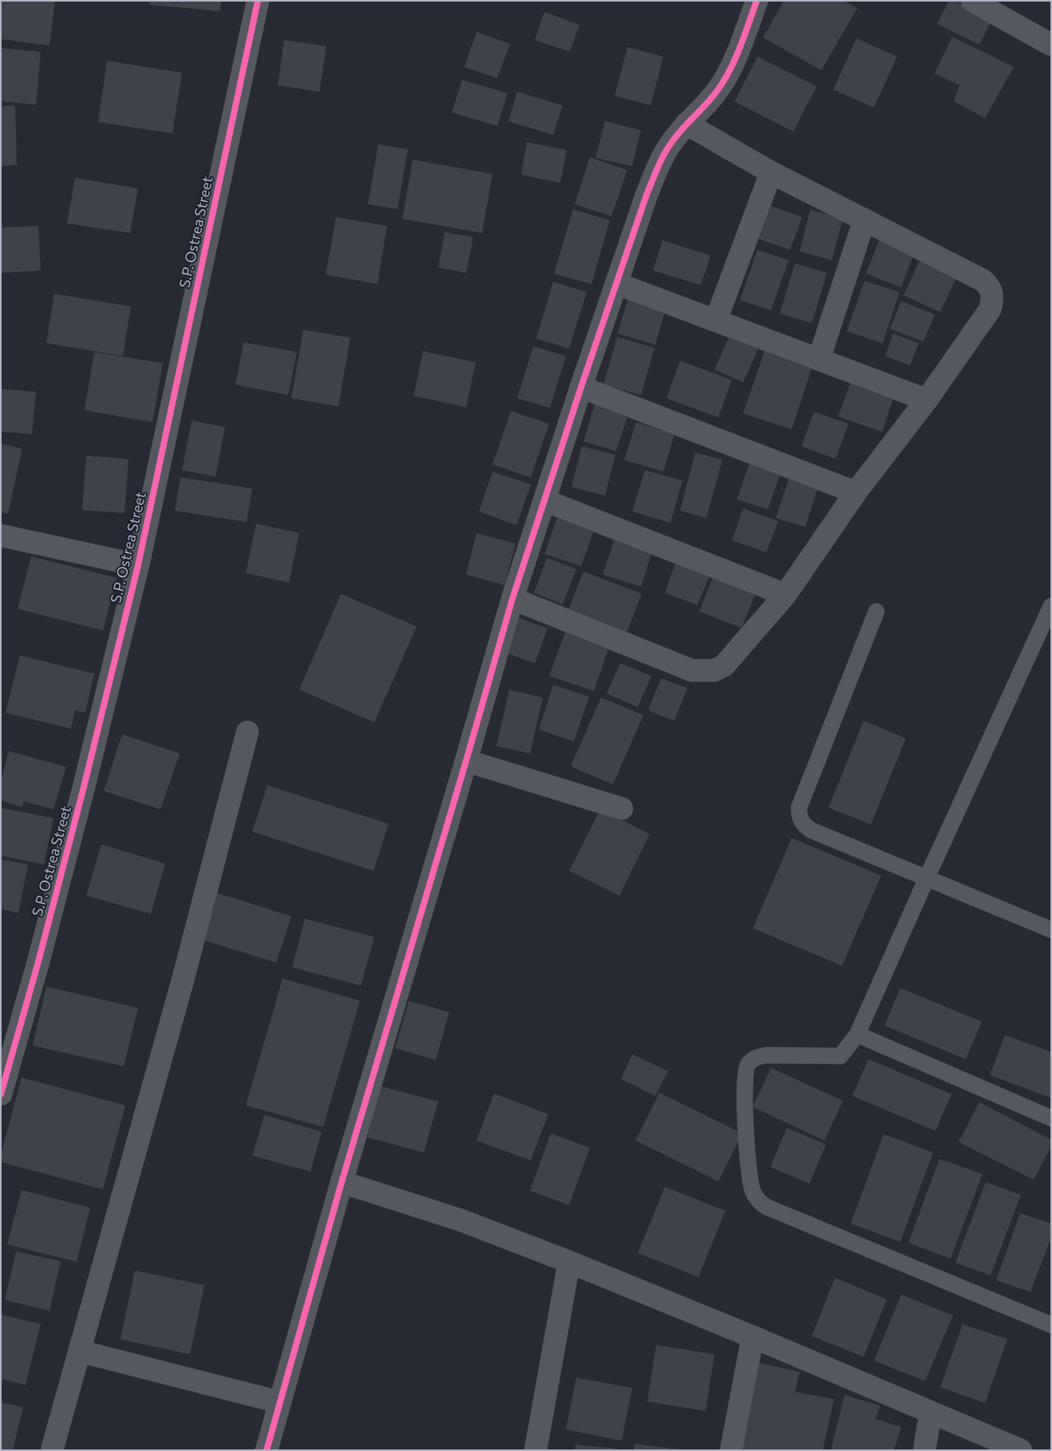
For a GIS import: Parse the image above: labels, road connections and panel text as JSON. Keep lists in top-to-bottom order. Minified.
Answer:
{"streets":{"street":["S.P. Ostrea Street"]}}
